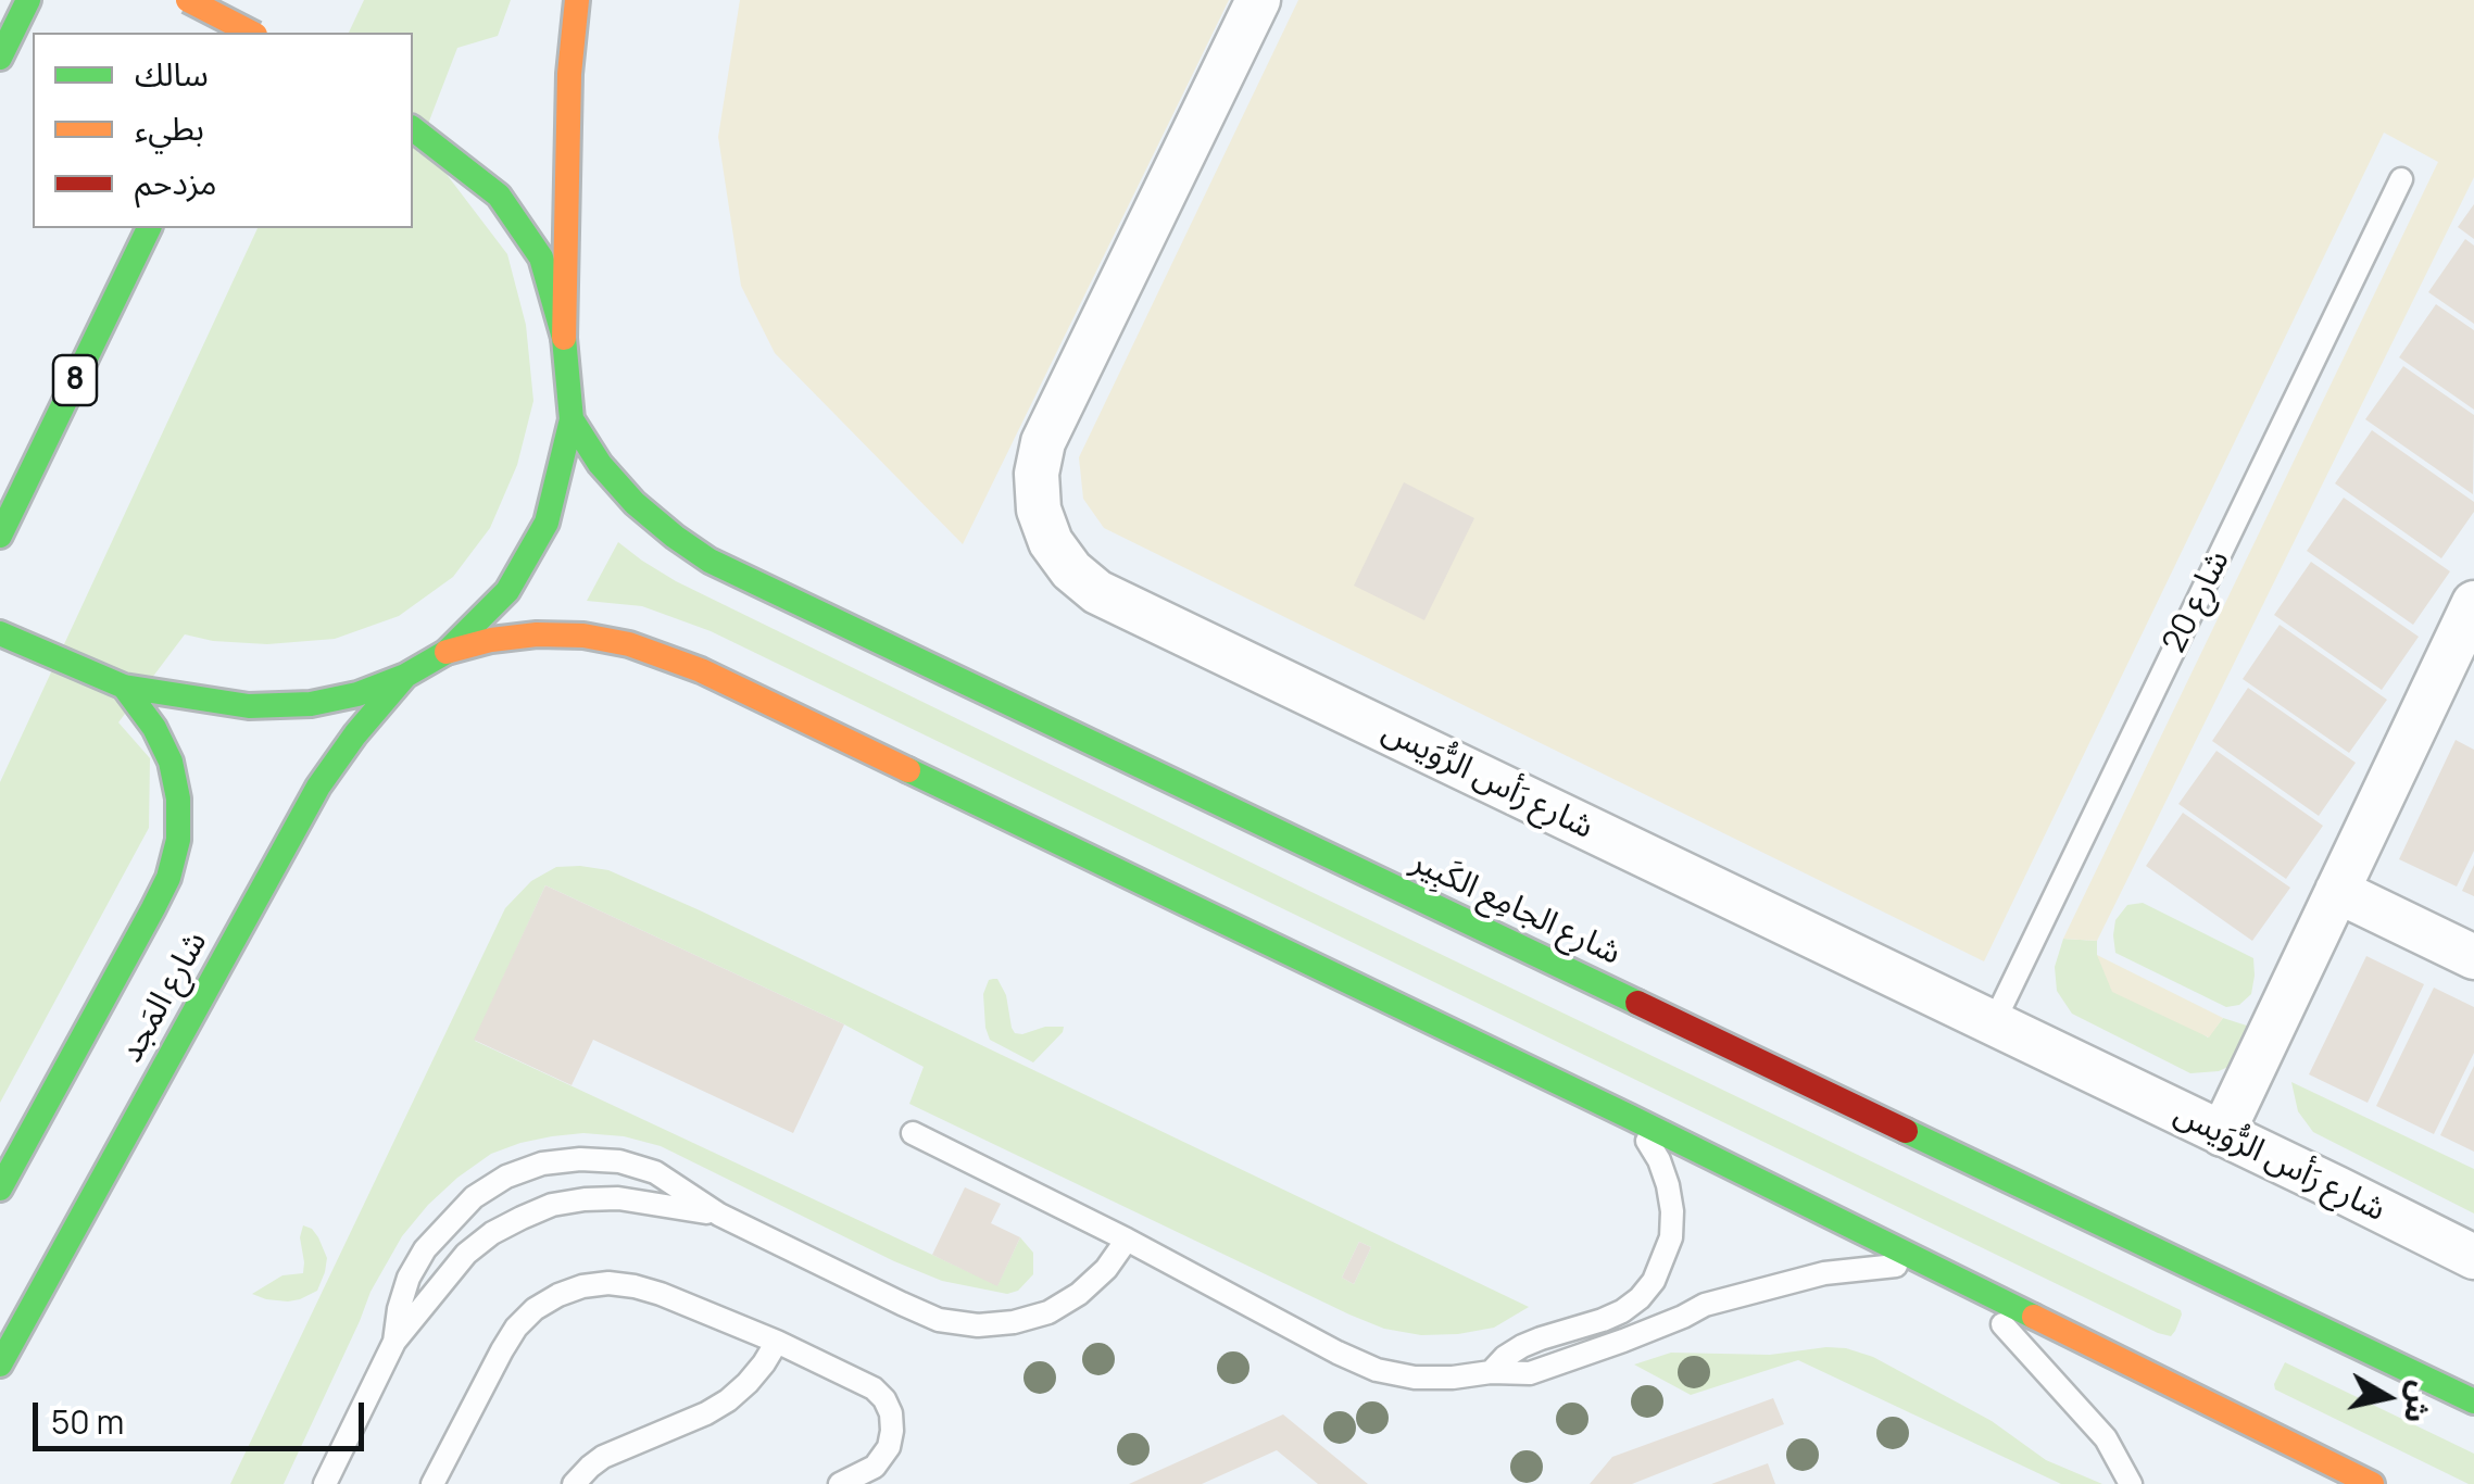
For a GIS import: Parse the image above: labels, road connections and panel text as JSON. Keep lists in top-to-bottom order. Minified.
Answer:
{"streets":{"main road":["8","شارع الجامِع الكَبِير","شارع المَجد"],"street":["شارع رَأس الرُّوَيس"],"lane":["شارع 20"]},"crossings":[["شارع 20","شارع رَأس الرُّوَيس"]],"legend":["سالك","بطيء","مزدحم"],"scale_bar":"50 m","north":"right"}
